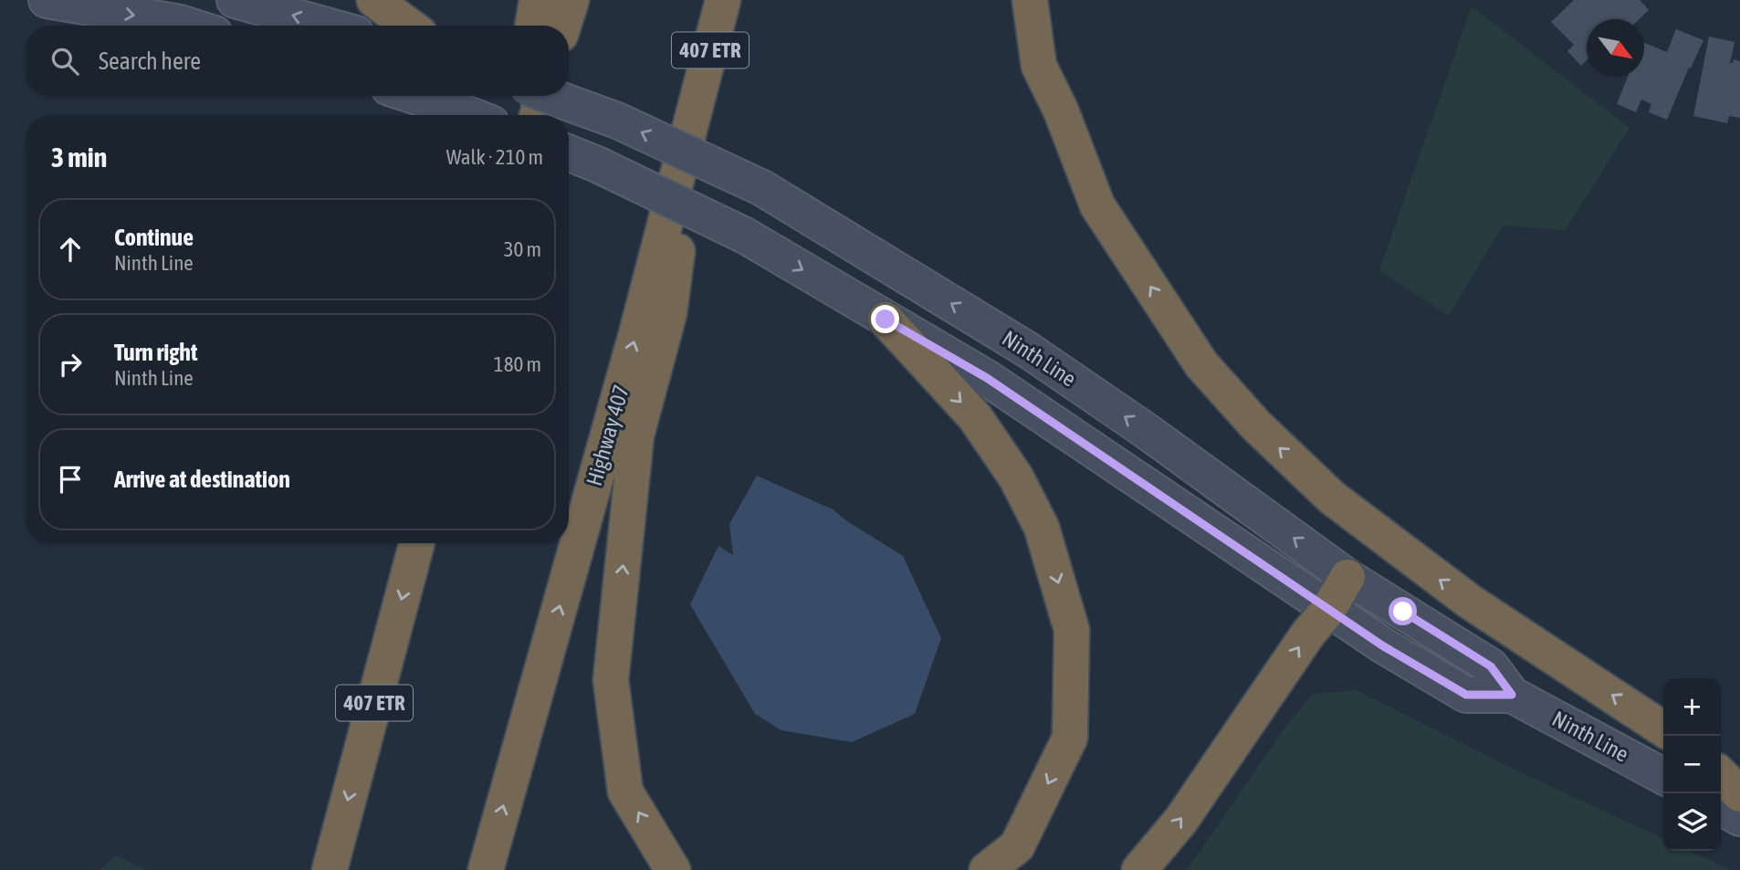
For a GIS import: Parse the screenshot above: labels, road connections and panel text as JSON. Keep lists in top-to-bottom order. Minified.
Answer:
{"streets":{"highway":["407 ETR","Highway 407"],"main road":["Ninth Line"]},"north":"bottom right","page":{"search":"Search here","heading":["3 min","Walk · 210 m"],"list":[["Continue","Ninth Line","30 m"],["Turn right","Ninth Line","180 m"],"Arrive at destination"],"map_buttons":["+","−"]}}
